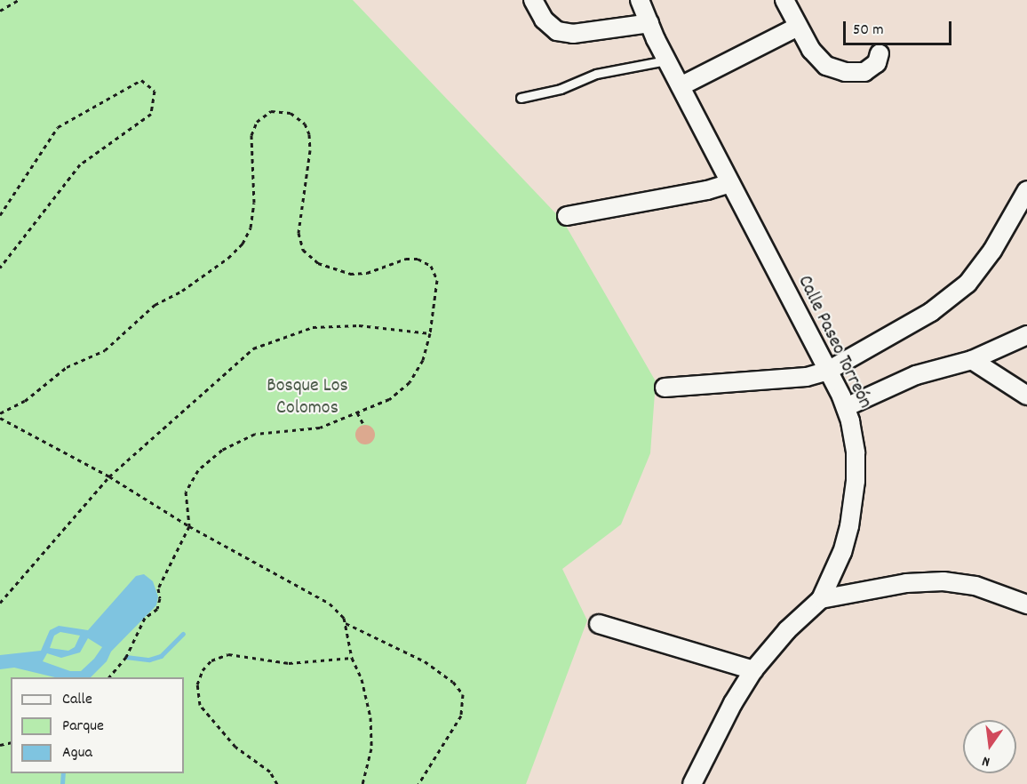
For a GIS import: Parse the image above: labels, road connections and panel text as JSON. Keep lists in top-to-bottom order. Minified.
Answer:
{"streets":{"street":["Calle Paseo Torreón"]},"parks":["Bosque Los Colomos"],"legend":["Calle","Parque","Agua"],"scale_bar":"50 m","north":"bottom"}
